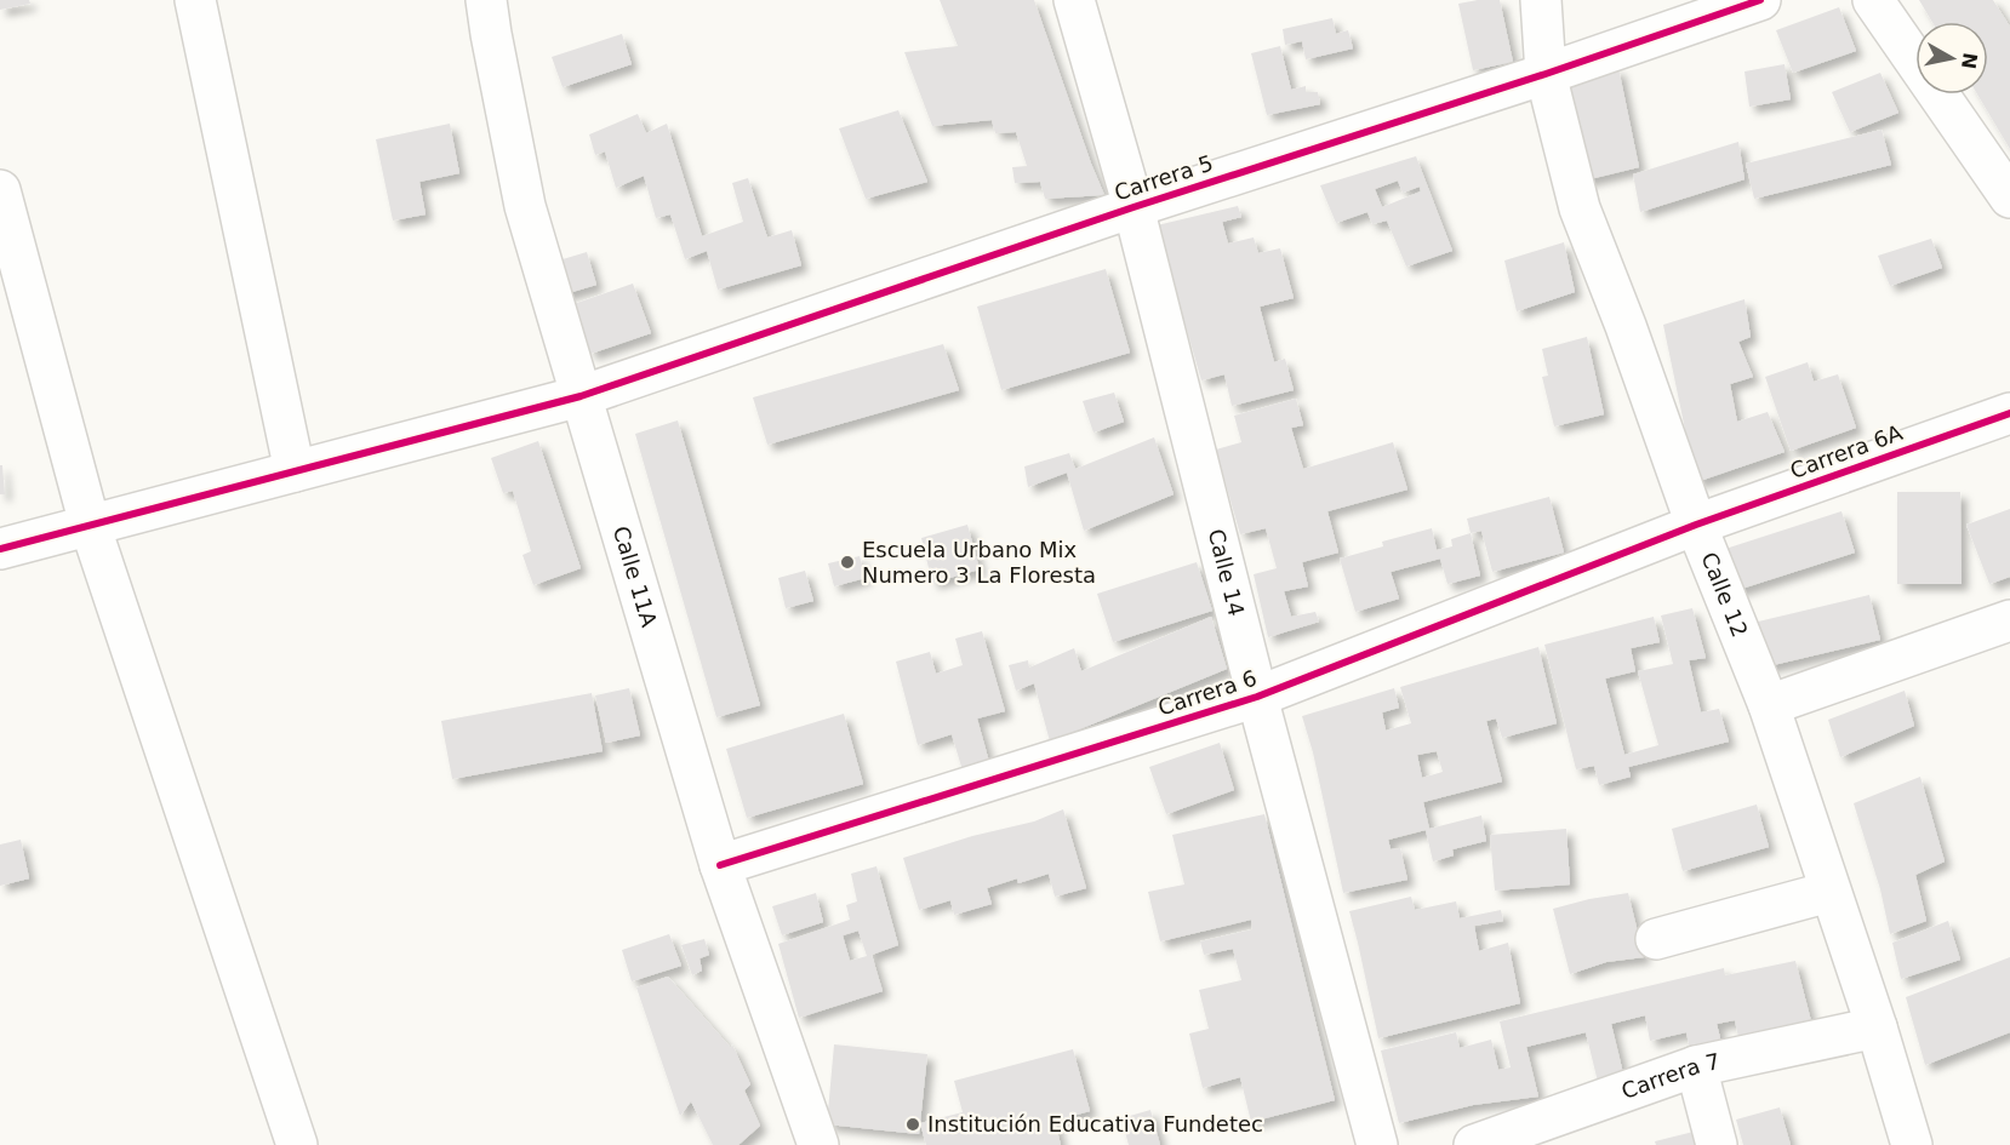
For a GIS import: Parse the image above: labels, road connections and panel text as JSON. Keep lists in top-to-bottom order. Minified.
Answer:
{"streets":{"street":["Carrera 5","Carrera 6A","Calle 14","Calle 11A","Calle 12","Carrera 6","Carrera 7"]},"crossings":[["Carrera 5","Calle 14"],["Carrera 5","Calle 11A"],["Carrera 5","Calle 12"],["Carrera 6A","Calle 12"],["Carrera 6A","Carrera 6"],["Calle 14","Carrera 6"],["Calle 11A","Carrera 6"],["Calle 12","Carrera 6"],["Calle 12","Carrera 7"]],"places":["Escuela Urbano Mix Numero 3 La Floresta","Institución Educativa Fundetec"],"north":"right"}
